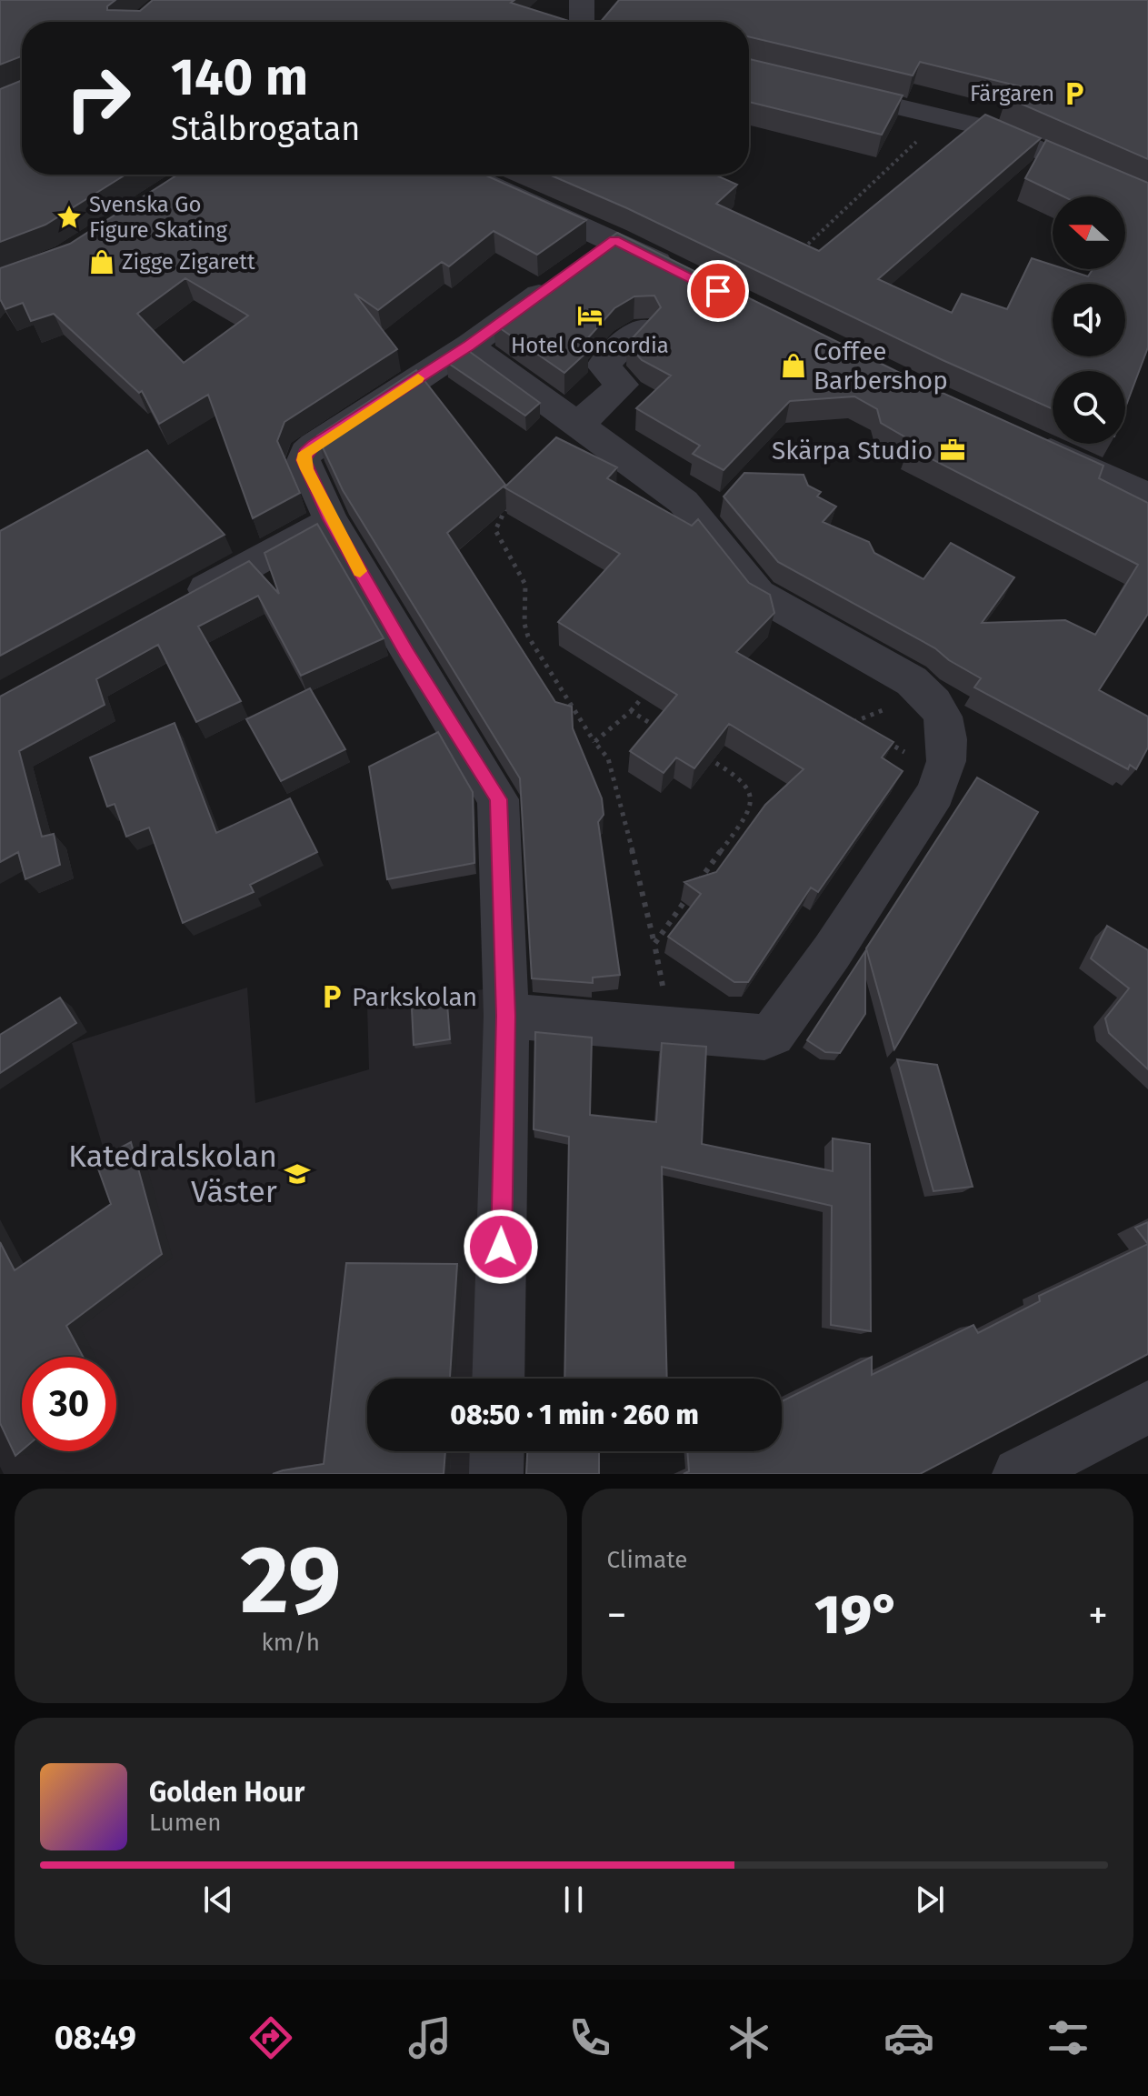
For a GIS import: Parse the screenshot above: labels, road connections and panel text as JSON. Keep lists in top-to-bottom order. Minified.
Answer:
{"places":{"parking":["Färgaren","Parkskolan"],"place":["Svenska Go Figure Skating"],"shop":["Zigge Zigarett","Coffee Barbershop"],"hotel":["Hotel Concordia"],"office":["Skärpa Studio"],"school or university":["Katedralskolan Väster"]},"north":"left","page":{"turn":["140 m","Stålbrogatan"],"limit":"30","trip":"08:50 · 1 min · 260 m","tile":[["29","km/h"],"Climate"],"heat":["−","19°","+"],"song":["Golden Hour","Lumen"],"tabs":"08:49"}}
